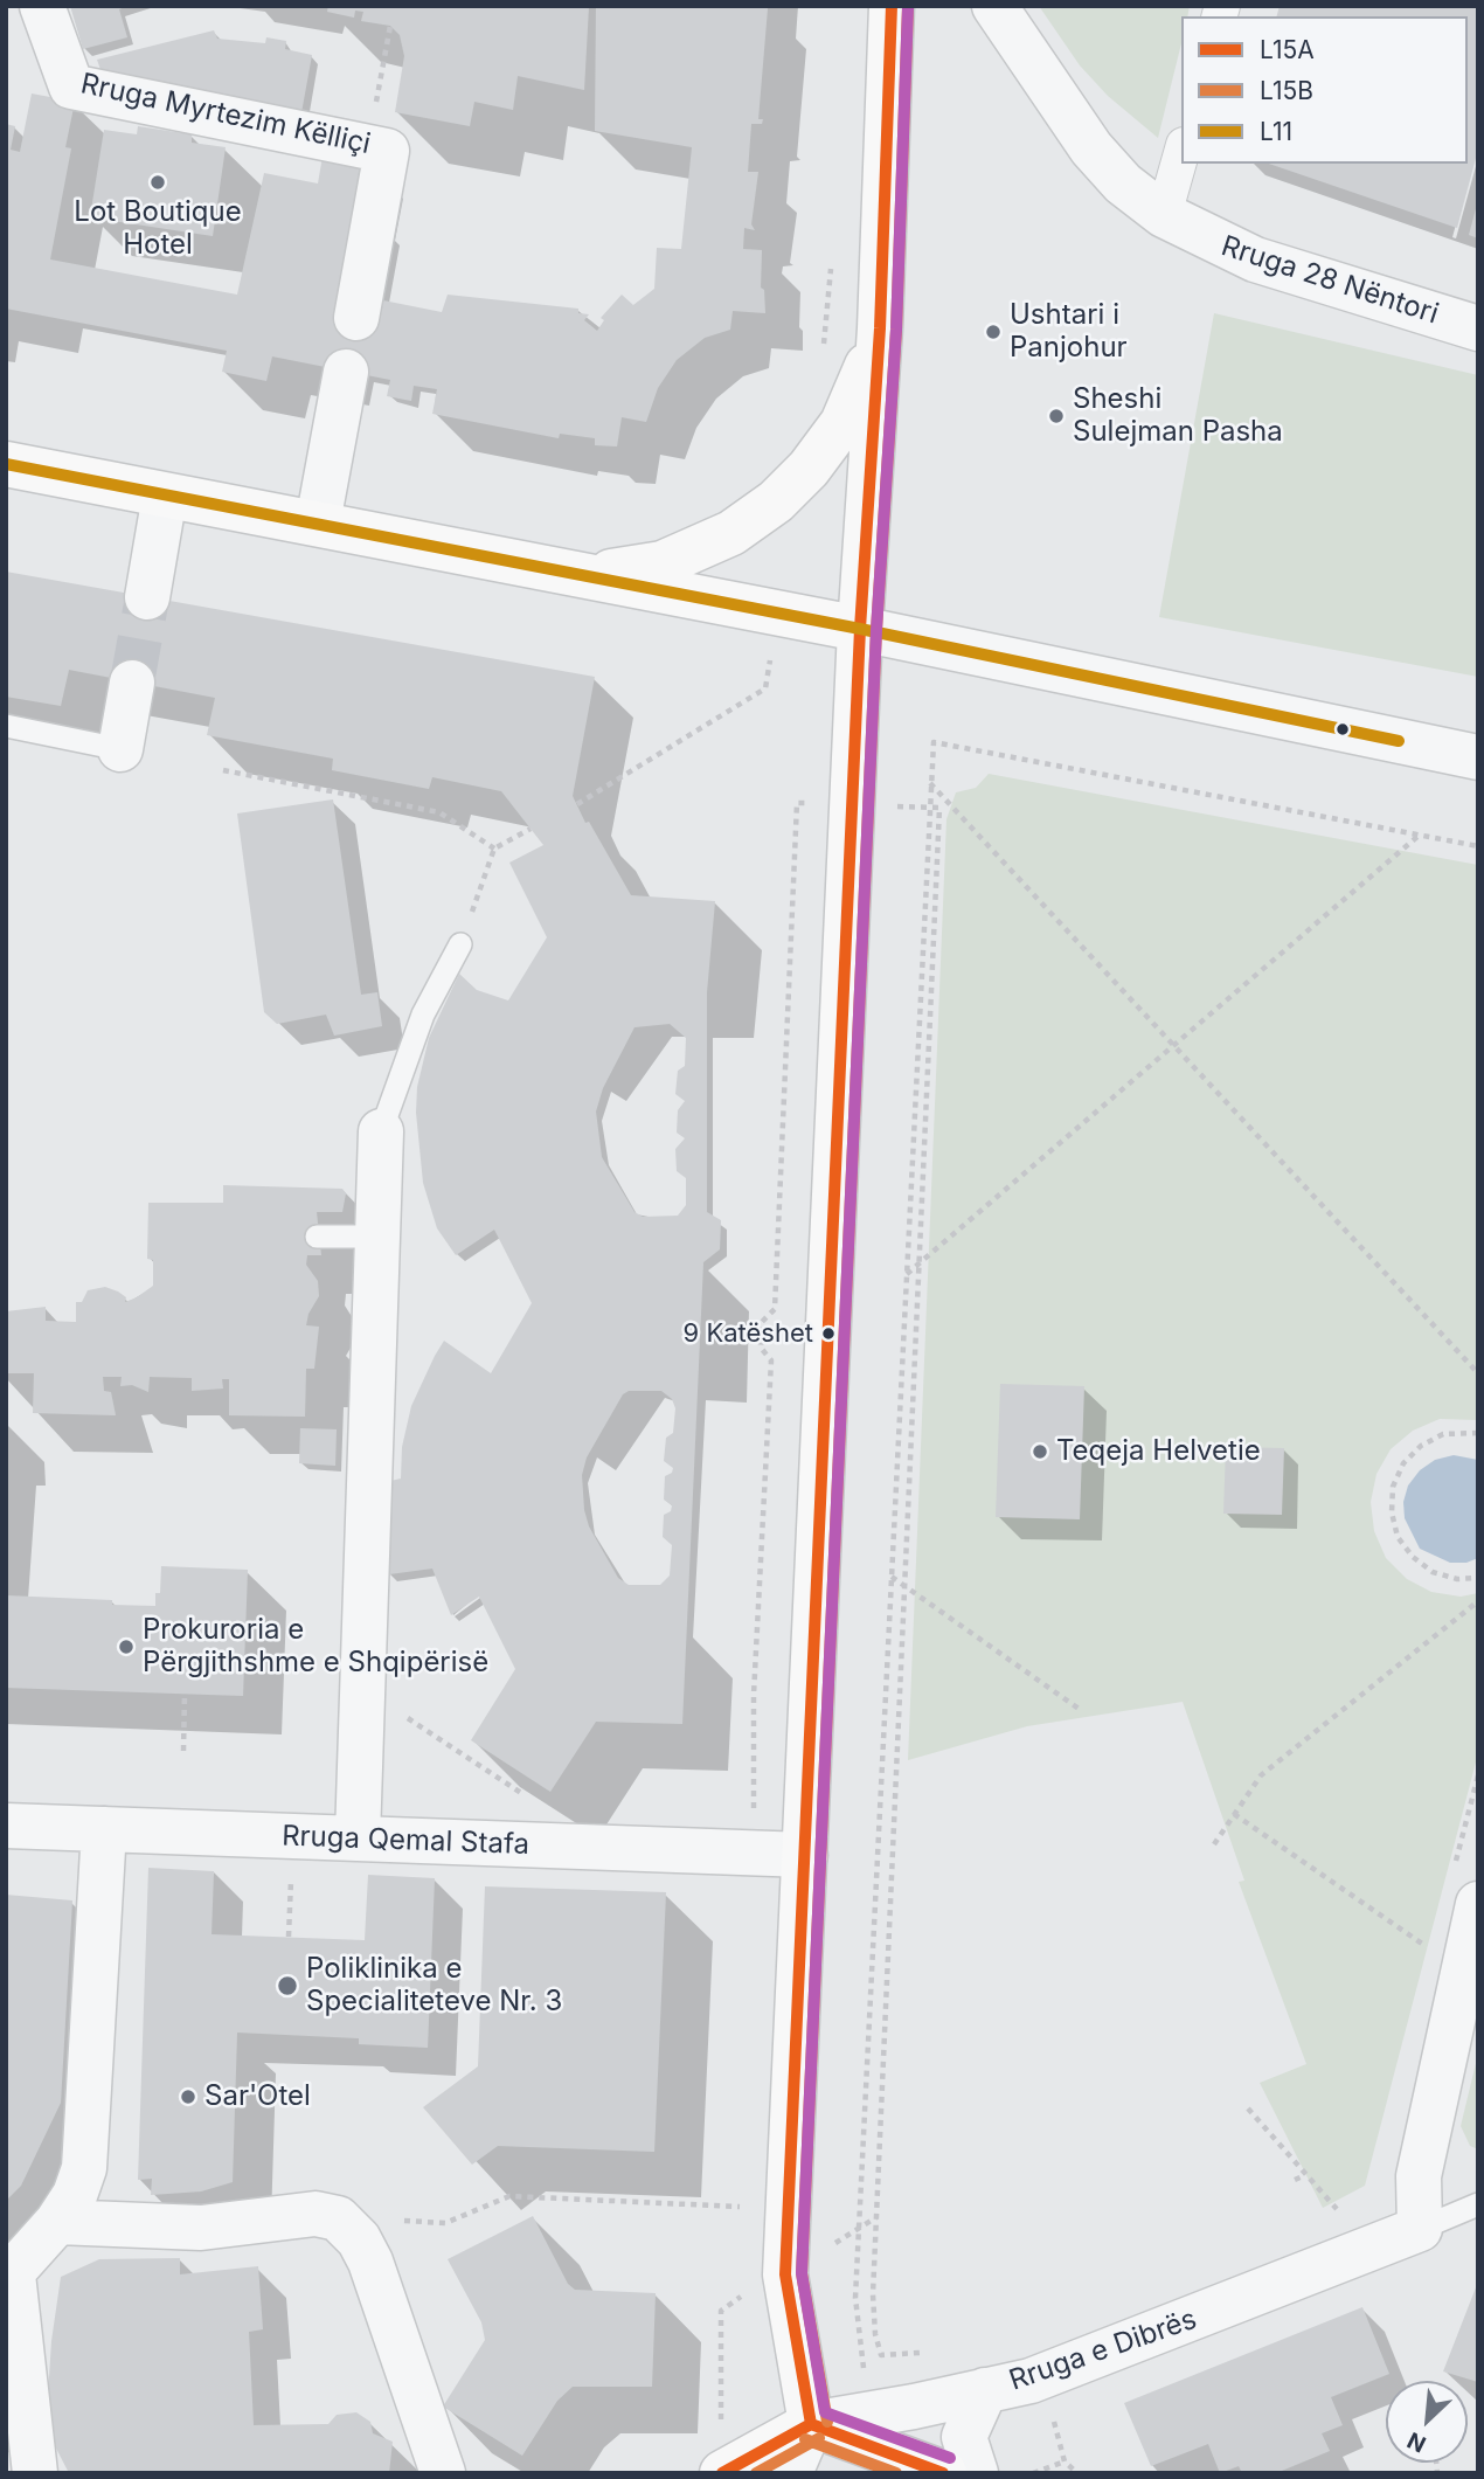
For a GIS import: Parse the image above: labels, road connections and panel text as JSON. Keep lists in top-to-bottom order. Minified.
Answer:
{"streets":{"main road":["Rruga e Dibrës"],"street":["Rruga Myrtezim Këlliçi","Rruga 28 Nëntori","Rruga Qemal Stafa"]},"places":["Lot Boutique Hotel","Ushtari i Panjohur","Sheshi Sulejman Pasha","9 Katëshet","Teqeja Helvetie","Prokuroria e Përgjithshme e Shqipërisë","Poliklinika e Specialiteteve Nr. 3","Sar'Otel"],"lines":["transit line L15A","transit line L15B","transit line L11"],"legend":["L15A","L15B","L11"],"north":"bottom left"}
